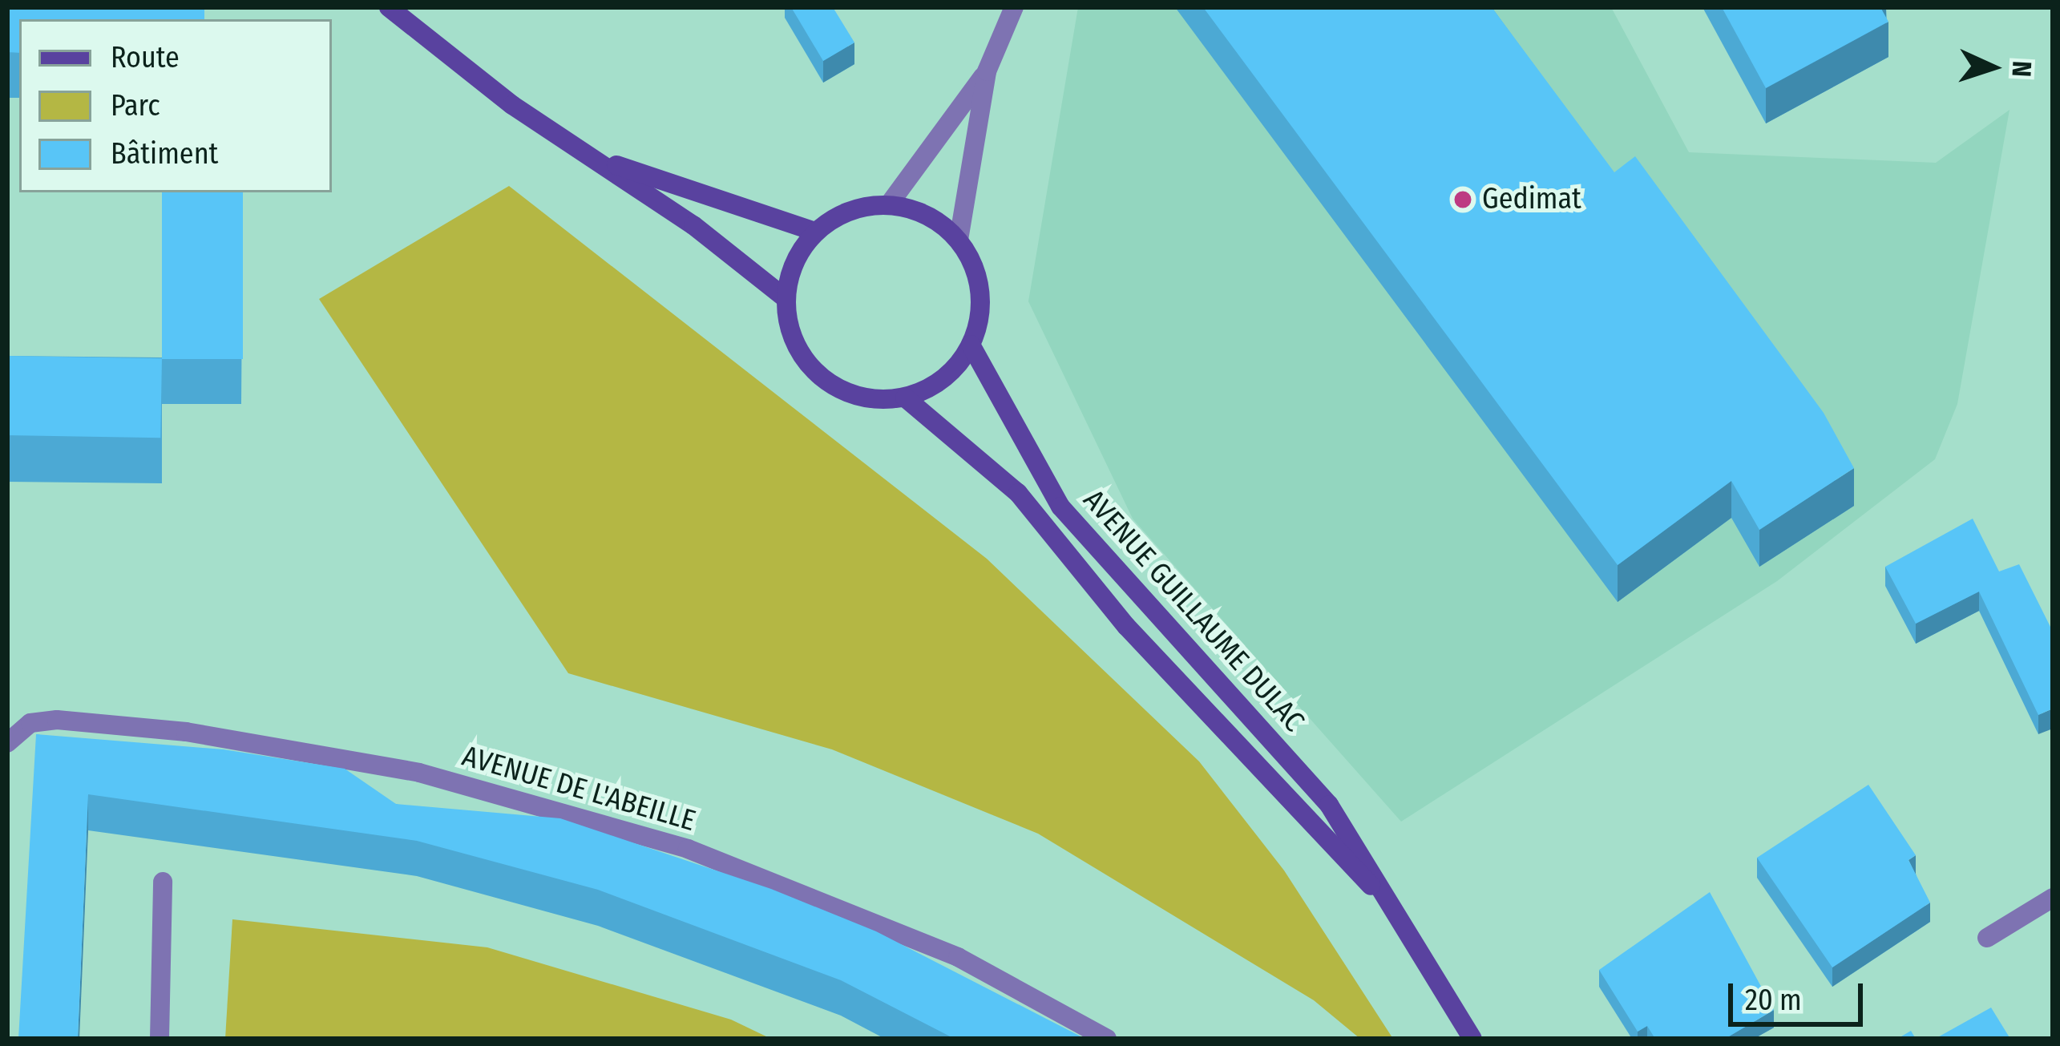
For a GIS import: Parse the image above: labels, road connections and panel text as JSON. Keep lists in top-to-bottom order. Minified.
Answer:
{"streets":{"main road":["AVENUE GUILLAUME DULAC"],"street":["AVENUE DE L'ABEILLE"]},"places":["Gedimat"],"legend":["Route","Parc","Bâtiment"],"scale_bar":"20 m","north":"right"}
